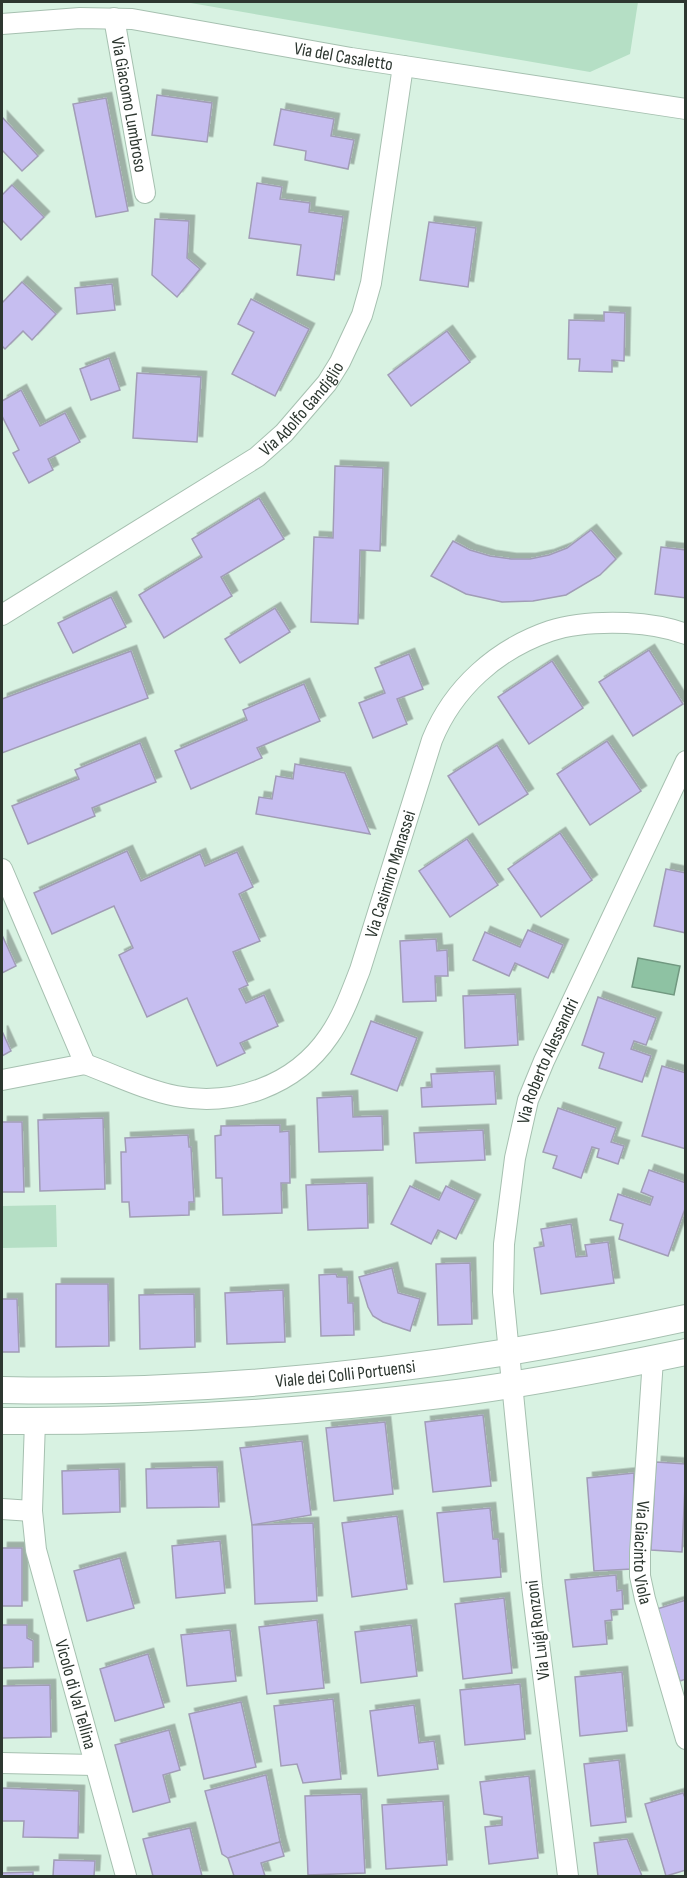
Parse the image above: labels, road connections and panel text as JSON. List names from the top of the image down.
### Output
{
  "streets": {
    "main road": ["Viale dei Colli Portuensi"],
    "street": [
      "Via del Casaletto",
      "Via Giacomo Lumbroso",
      "Via Adolfo Gandiglio",
      "Via Casimiro Manassei",
      "Via Roberto Alessandri",
      "Via Giacinto Viola",
      "Via Luigi Ronzoni",
      "Vicolo di Val Tellina"
    ]
  },
  "crossings": [
    ["Via del Casaletto", "Via Giacomo Lumbroso"],
    ["Via del Casaletto", "Via Adolfo Gandiglio"],
    ["Via Roberto Alessandri", "Viale dei Colli Portuensi"],
    ["Via Roberto Alessandri", "Via Luigi Ronzoni"],
    ["Viale dei Colli Portuensi", "Via Giacinto Viola"],
    ["Viale dei Colli Portuensi", "Via Luigi Ronzoni"],
    ["Viale dei Colli Portuensi", "Vicolo di Val Tellina"]
  ]
}
